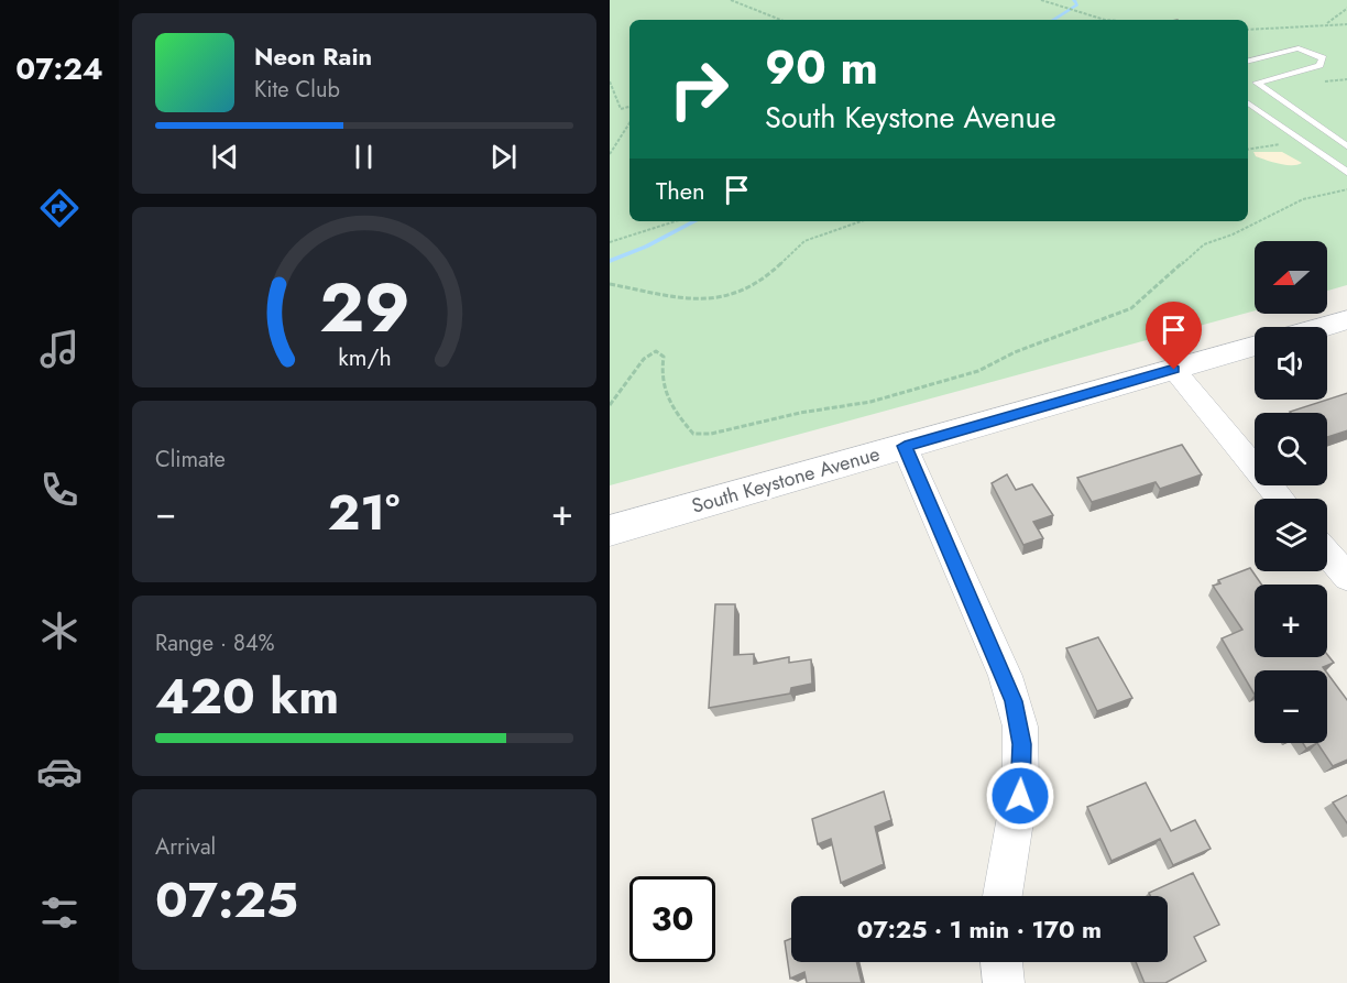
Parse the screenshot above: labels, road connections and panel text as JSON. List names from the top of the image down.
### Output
{
  "streets": {
    "main road": ["South Keystone Avenue"]
  },
  "north": "left",
  "page": {
    "tabs": "07:24",
    "turn": ["90 m", "South Keystone Avenue"],
    "song": ["Neon Rain", "Kite Club"],
    "then": "Then",
    "map_buttons": ["+", "−"],
    "tile": [
      "Climate",
      ["Range · 84%", "420 km"],
      ["Arrival", "07:25"]
    ],
    "heat": ["−", "21°", "+"],
    "limit": "30",
    "trip": "07:25 · 1 min · 170 m",
    "gauge": ["29", "km/h"]
  }
}
